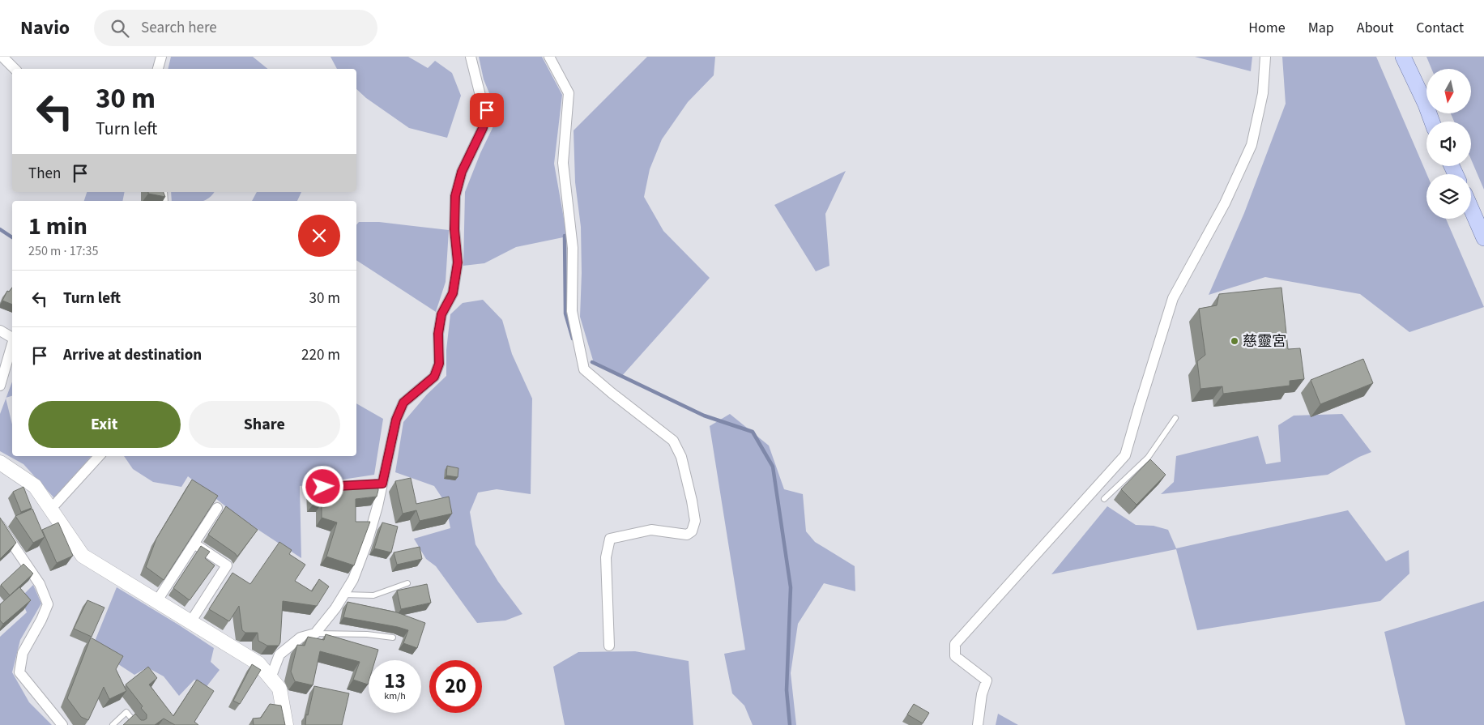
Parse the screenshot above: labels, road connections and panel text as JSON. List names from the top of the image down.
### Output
{
  "places": ["慈靈宮"],
  "north": "bottom",
  "page": {
    "header": "Navio",
    "search": "Search here",
    "nav": [
      "Home",
      "Map",
      "About",
      "Contact"
    ],
    "turn": ["30 m", "Turn left"],
    "then": "Then",
    "heading": ["1 min", "250 m · 17:35"],
    "list": [
      {
        "name": "Turn left",
        "value": "30 m"
      },
      {
        "name": "Arrive at destination",
        "value": "220 m"
      }
    ],
    "buttons": ["Exit", "Share"],
    "speed": "13 km/h",
    "limit": "20"
  }
}
